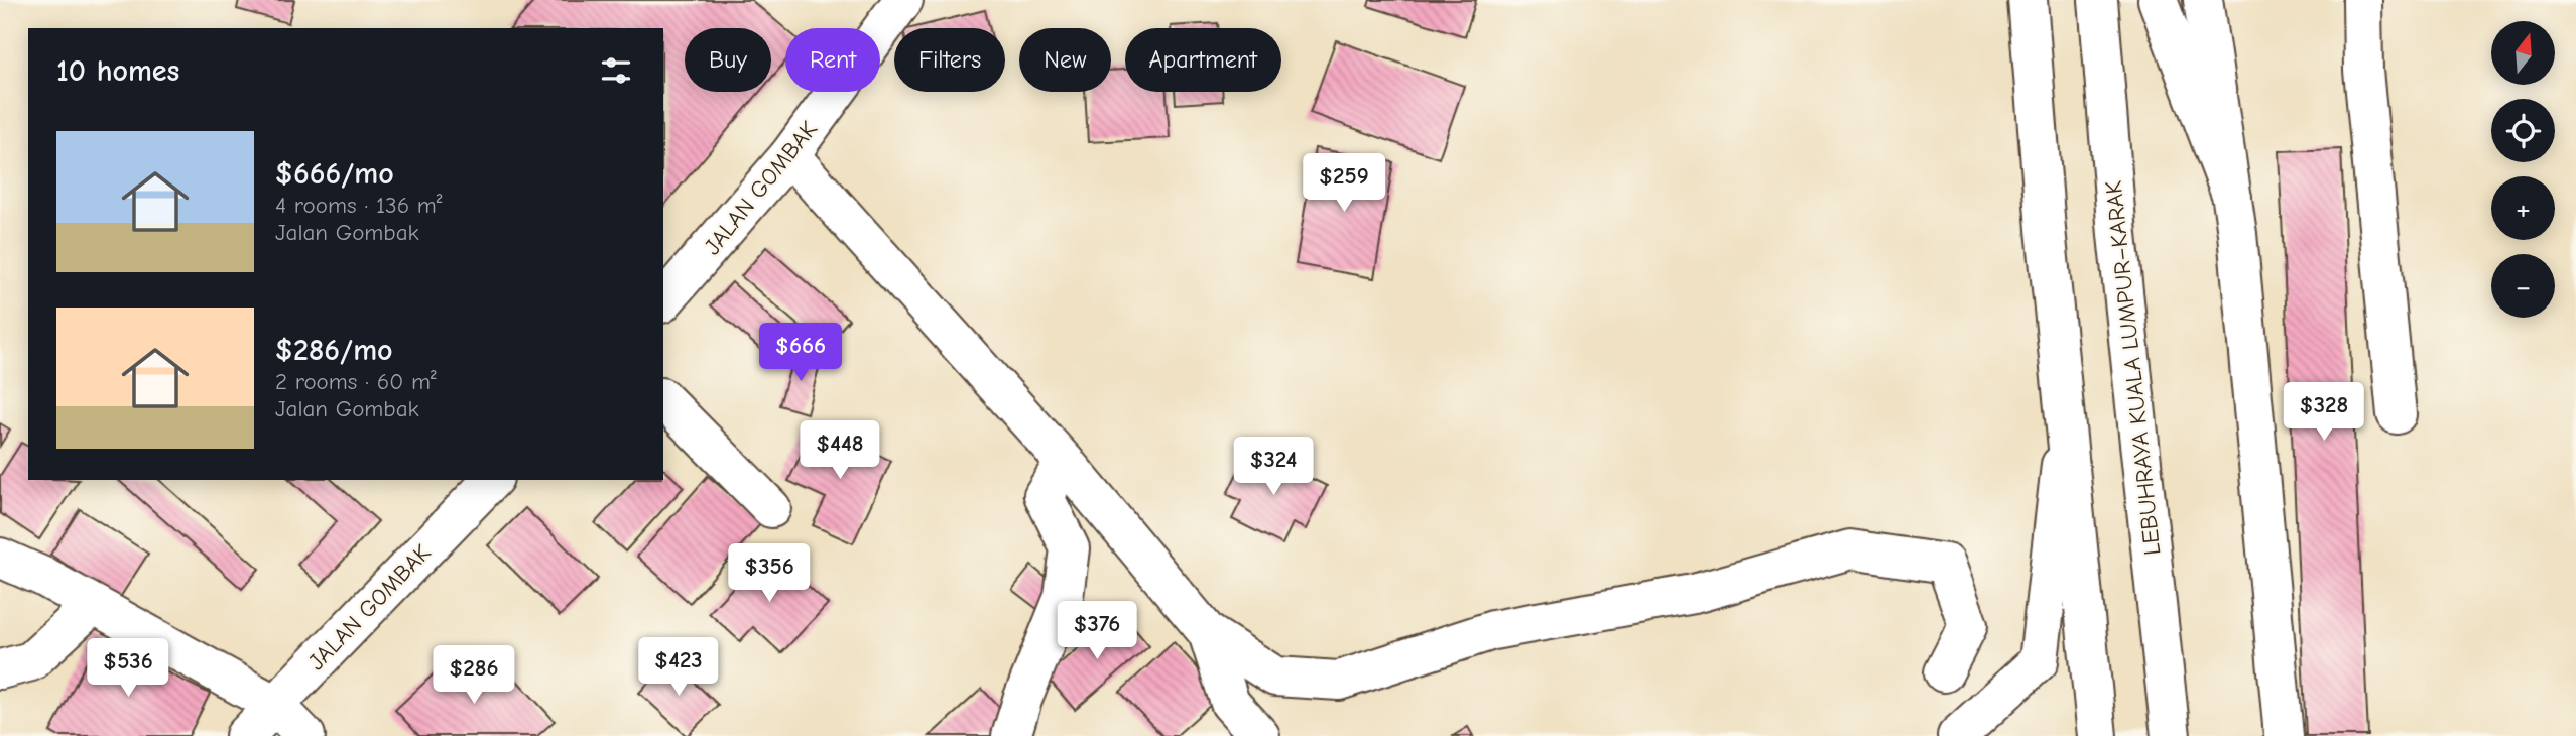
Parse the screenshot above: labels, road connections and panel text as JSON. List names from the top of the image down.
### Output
{
  "streets": {
    "main road": ["JALAN GOMBAK", "LEBUHRAYA KUALA LUMPUR–KARAK"]
  },
  "north": "top",
  "page": {
    "map_buttons": ["+", "−"],
    "chip": [
      "Buy",
      "Rent",
      "Filters",
      "New",
      "Apartment"
    ],
    "heading": "10 homes",
    "list": [
      {
        "name": "$666/mo",
        "note": "4 rooms · 136 m² · Jalan Gombak"
      },
      {
        "name": "$286/mo",
        "note": "2 rooms · 60 m² · Jalan Gombak"
      }
    ],
    "price": [
      "$259",
      "$666",
      "$328",
      "$448",
      "$324",
      "$356",
      "$376",
      "$423",
      "$536",
      "$286"
    ]
  }
}
